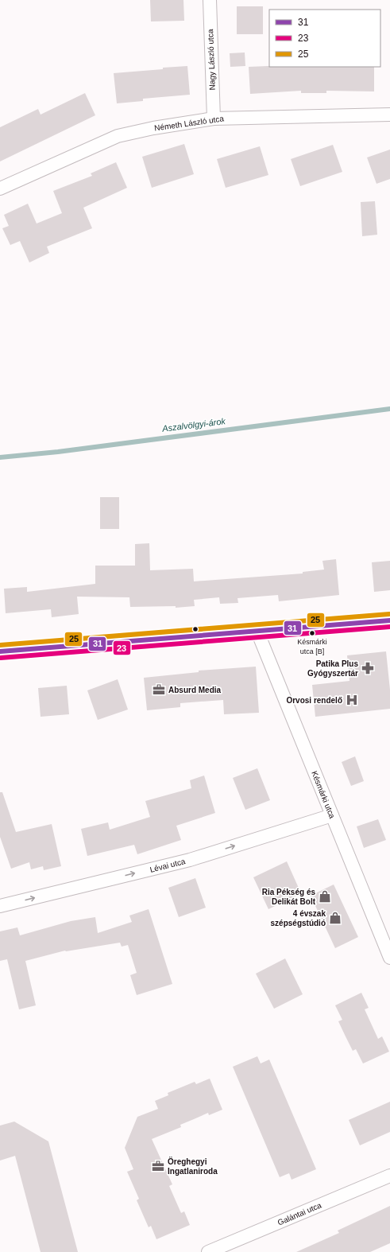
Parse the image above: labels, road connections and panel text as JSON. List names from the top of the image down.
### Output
{
  "streets": {
    "street": [
      "Nagy László utca",
      "Németh László utca",
      "Késmárki utca",
      "Lévai utca",
      "Galántai utca"
    ]
  },
  "crossings": [
    ["Nagy László utca", "Németh László utca"],
    ["Késmárki utca", "Lévai utca"]
  ],
  "one_way": ["Lévai utca"],
  "water": ["Aszalvölgyi-árok"],
  "places": {
    "other": ["Késmárki utca [B]"],
    "pharmacy": ["Patika Plus Gyógyszertár"],
    "office": ["Absurd Media", "Öreghegyi Ingatlaniroda"],
    "hospital": ["Orvosi rendelő"],
    "shop": ["Ria Pékség és Delikát Bolt", "4 évszak szépségstúdió"]
  },
  "lines": ["transit line 25", "transit line 31", "transit line 23"],
  "legend": ["31", "23", "25"]
}
